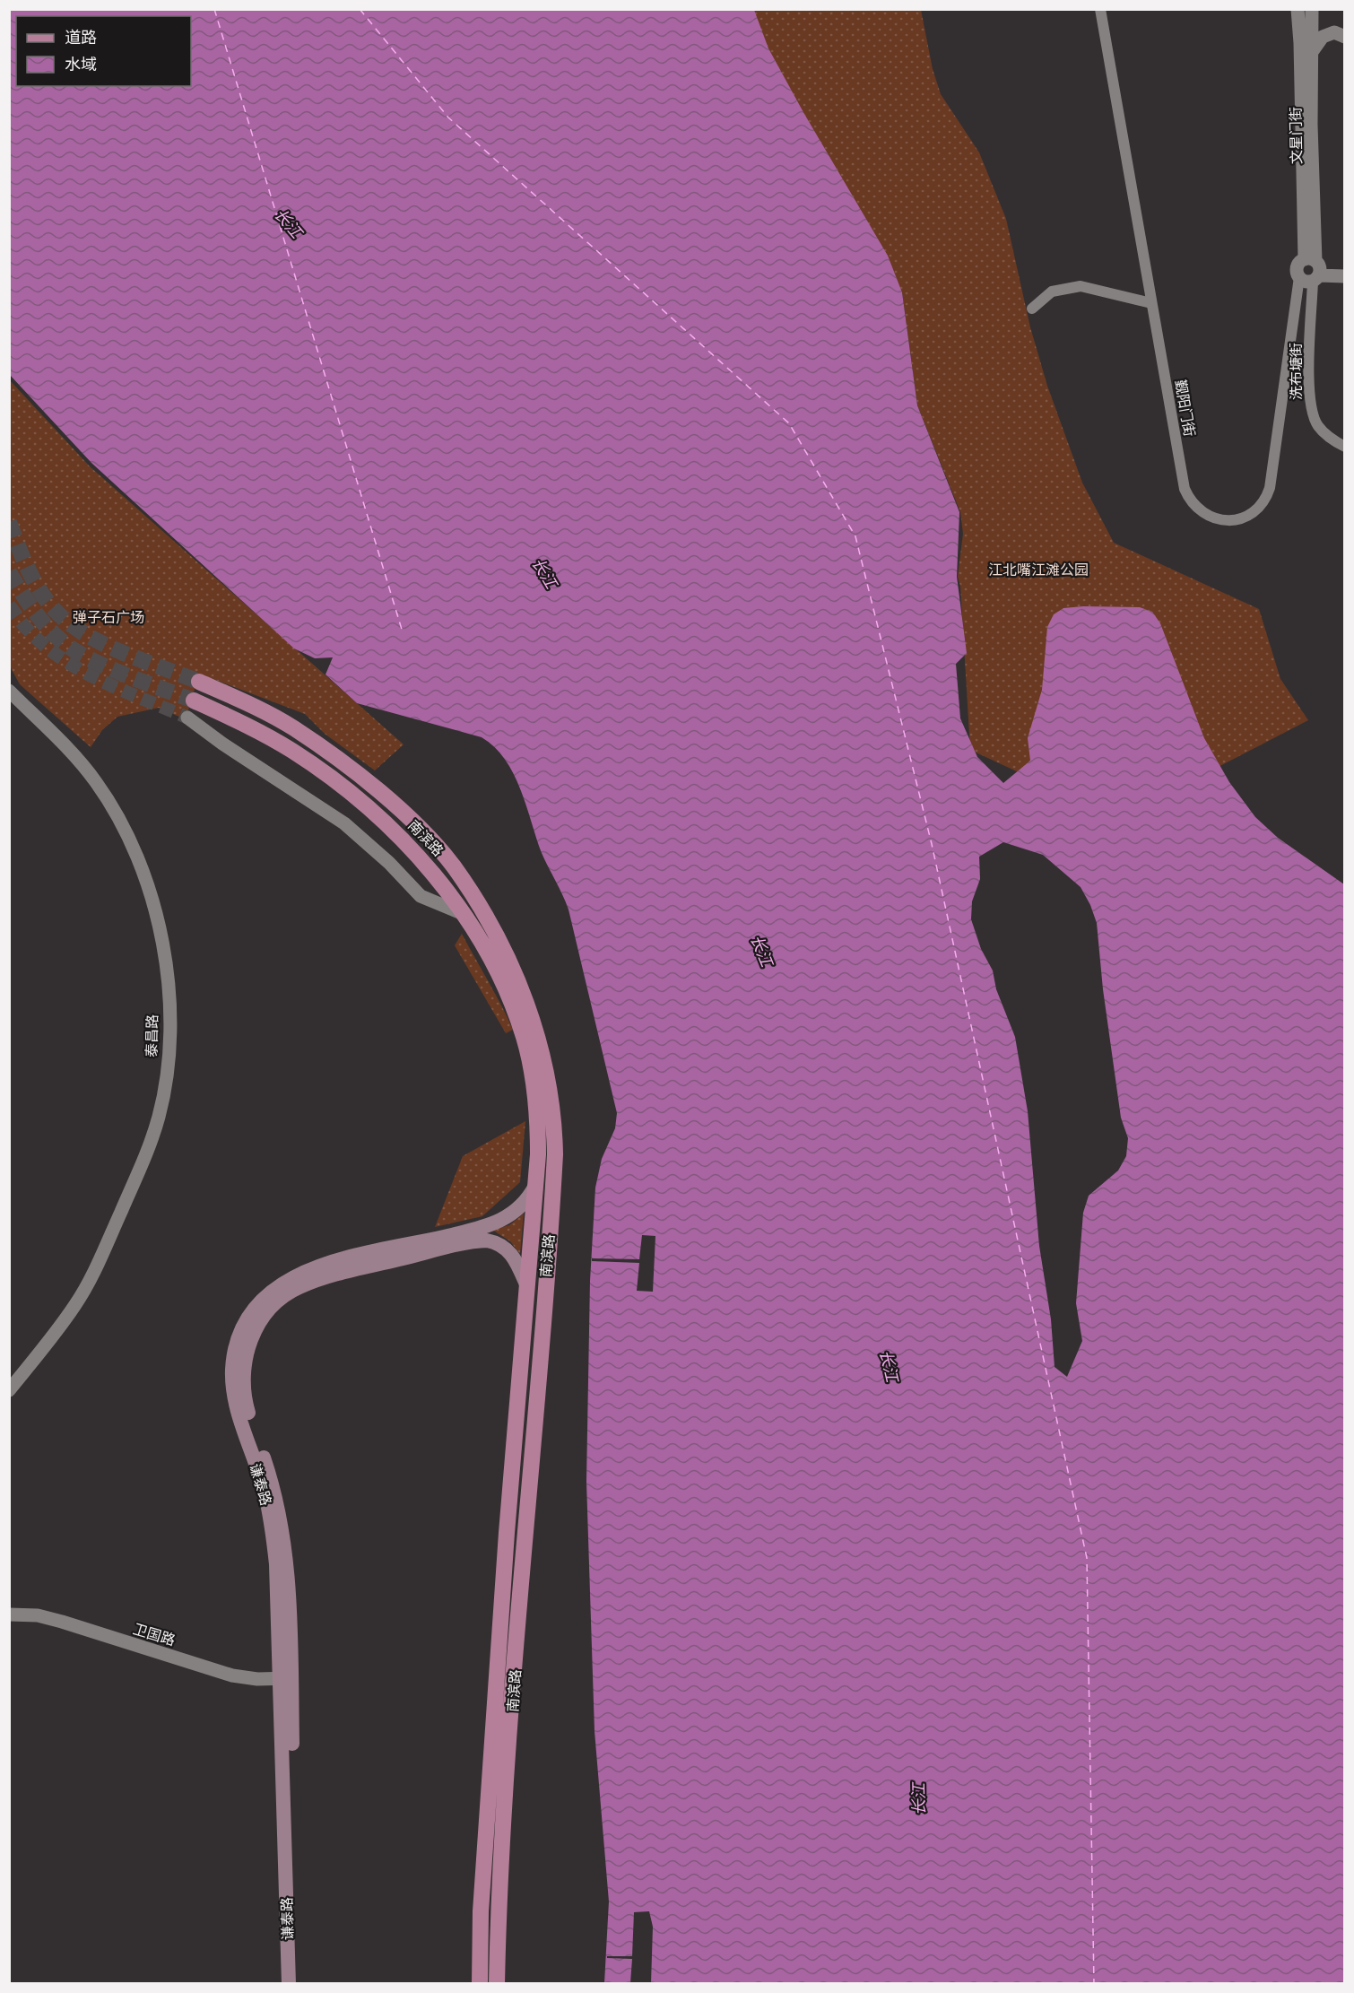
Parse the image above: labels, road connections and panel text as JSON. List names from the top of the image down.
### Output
{
  "streets": {
    "main road": ["南滨路", "谦泰路"],
    "street": [
      "文星门街",
      "洗布塘街",
      "觐阳门街",
      "泰昌路",
      "卫国路"
    ]
  },
  "crossings": [
    ["文星门街", "洗布塘街"],
    ["文星门街", "觐阳门街"],
    ["洗布塘街", "觐阳门街"],
    ["南滨路", "谦泰路"],
    ["谦泰路", "卫国路"]
  ],
  "water": ["长江"],
  "parks": ["江北嘴江滩公园", "弹子石广场"],
  "legend": ["道路", "水域"]
}
